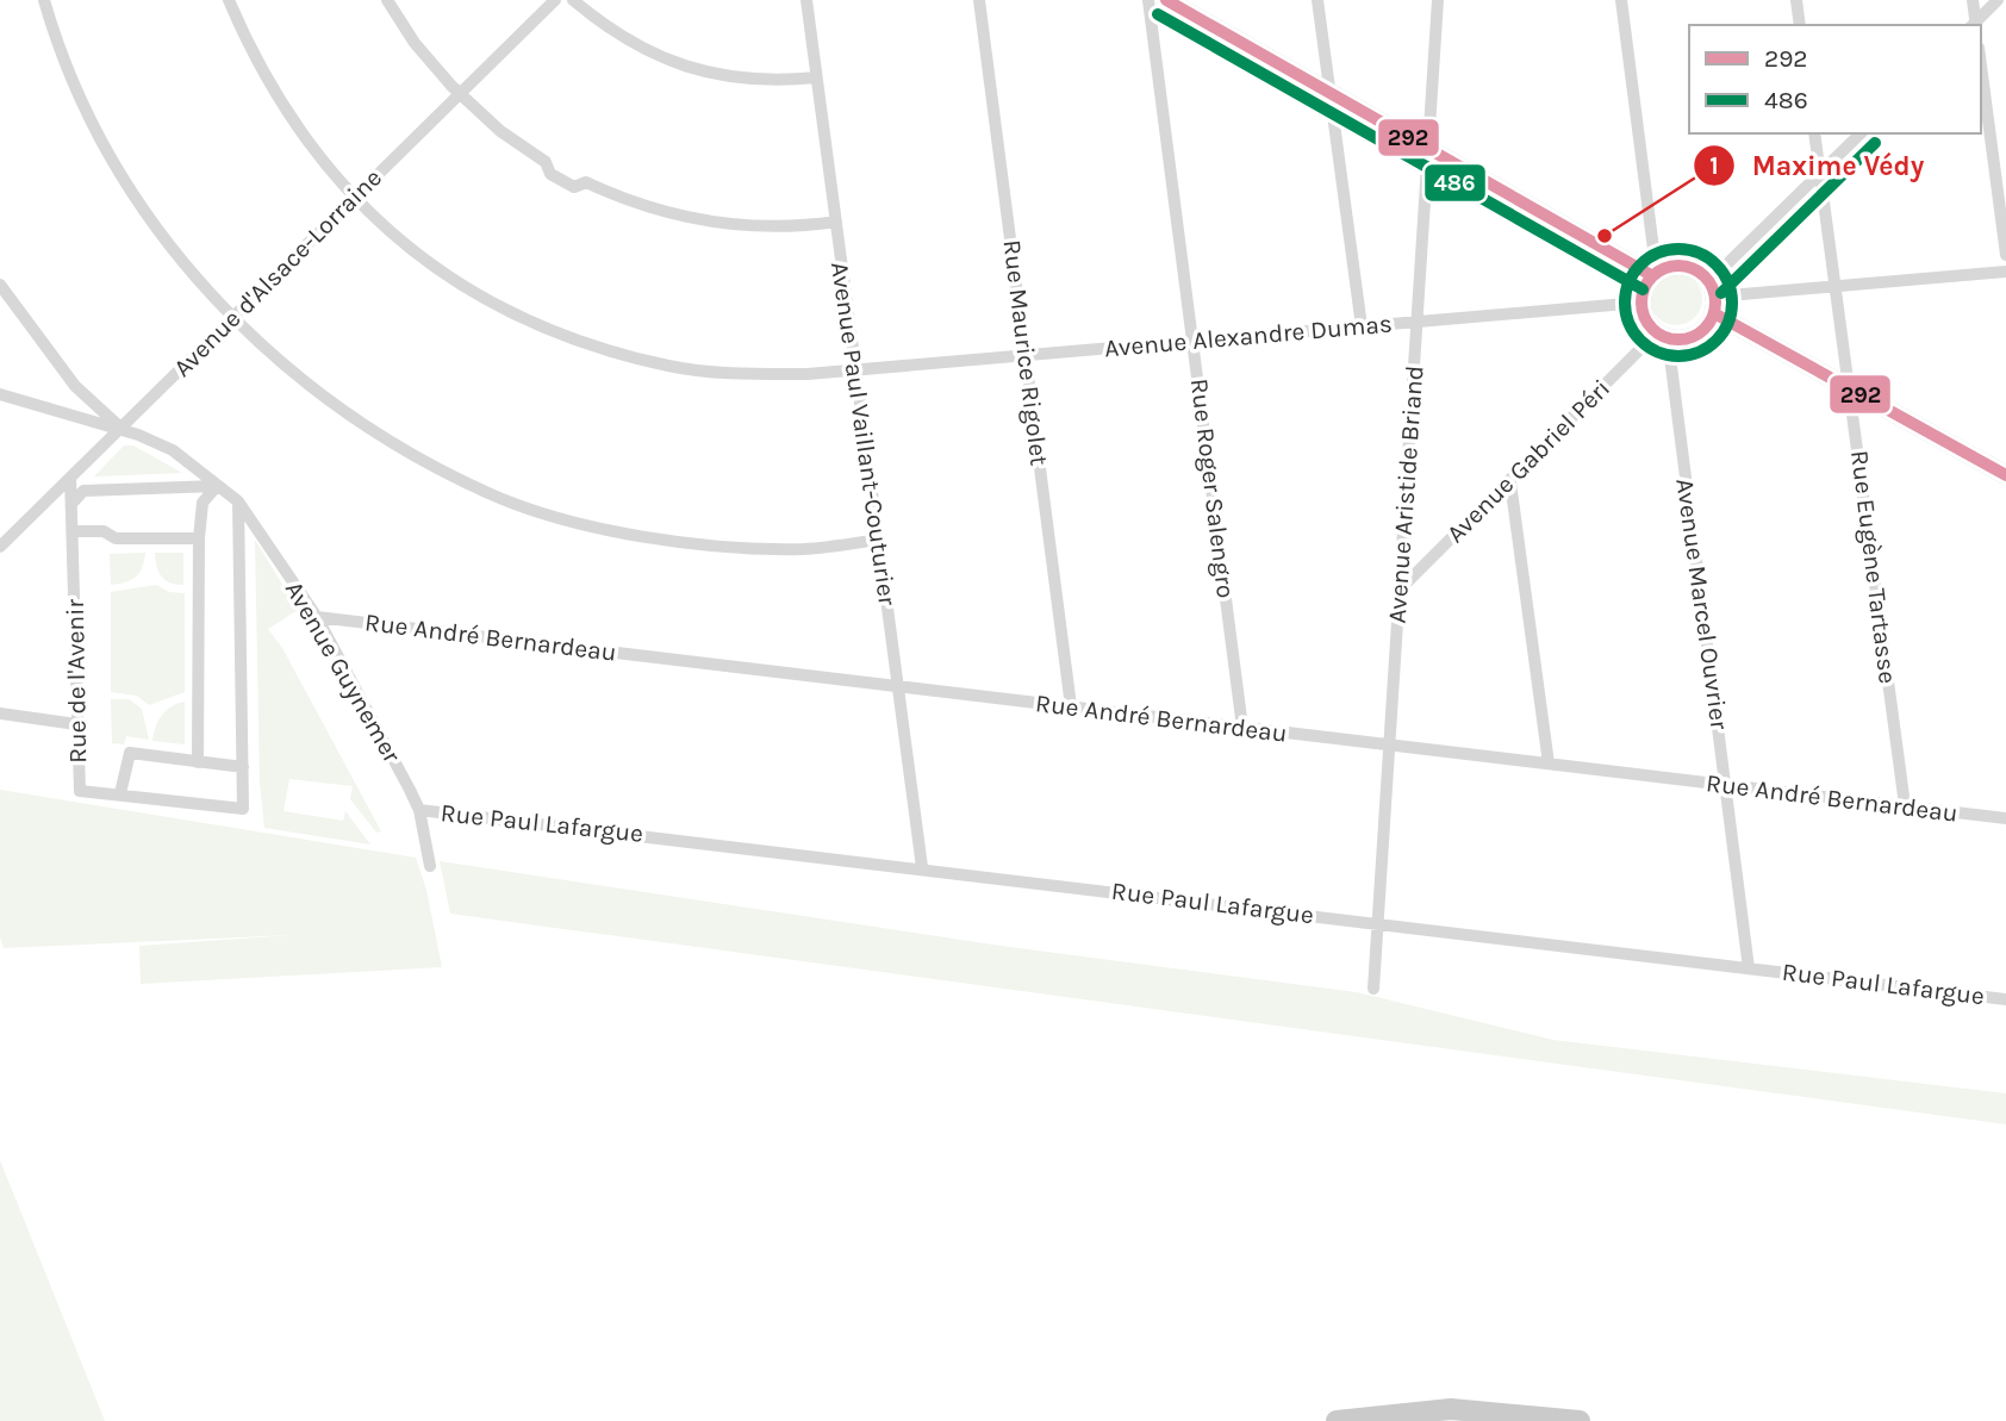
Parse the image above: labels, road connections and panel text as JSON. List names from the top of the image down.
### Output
{
  "streets": {
    "street": [
      "Avenue d'Alsace-Lorraine",
      "Avenue Alexandre Dumas",
      "Rue Maurice Rigolet",
      "Avenue Paul Vaillant-Couturier",
      "Avenue Gabriel Péri",
      "Rue Roger Salengro",
      "Avenue Aristide Briand",
      "Rue Eugène Tartasse",
      "Avenue Marcel Ouvrier",
      "Rue André Bernardeau",
      "Avenue Guynemer",
      "Rue de l'Avenir",
      "Rue Paul Lafargue"
    ]
  },
  "crossings": [
    ["Avenue d'Alsace-Lorraine", "Avenue Alexandre Dumas"],
    ["Avenue d'Alsace-Lorraine", "Avenue Guynemer"],
    ["Avenue d'Alsace-Lorraine", "Rue de l'Avenir"],
    ["Avenue Alexandre Dumas", "Rue Maurice Rigolet"],
    ["Avenue Alexandre Dumas", "Avenue Paul Vaillant-Couturier"],
    ["Avenue Alexandre Dumas", "Avenue Gabriel Péri"],
    ["Avenue Alexandre Dumas", "Rue Roger Salengro"],
    ["Avenue Alexandre Dumas", "Avenue Aristide Briand"],
    ["Avenue Alexandre Dumas", "Avenue Marcel Ouvrier"],
    ["Rue Maurice Rigolet", "Rue André Bernardeau"],
    ["Avenue Paul Vaillant-Couturier", "Rue André Bernardeau"],
    ["Avenue Paul Vaillant-Couturier", "Rue Paul Lafargue"],
    ["Avenue Gabriel Péri", "Avenue Aristide Briand"],
    ["Avenue Gabriel Péri", "Avenue Marcel Ouvrier"],
    ["Rue Roger Salengro", "Rue André Bernardeau"],
    ["Avenue Aristide Briand", "Rue André Bernardeau"],
    ["Avenue Aristide Briand", "Rue Paul Lafargue"],
    ["Rue Eugène Tartasse", "Rue André Bernardeau"],
    ["Avenue Marcel Ouvrier", "Rue André Bernardeau"],
    ["Avenue Marcel Ouvrier", "Rue Paul Lafargue"],
    ["Rue André Bernardeau", "Avenue Guynemer"],
    ["Avenue Guynemer", "Rue de l'Avenir"],
    ["Avenue Guynemer", "Rue Paul Lafargue"]
  ],
  "places": ["Maxime Védy"],
  "lines": ["transit line 292", "transit line 486"],
  "legend": ["292", "486"]
}
